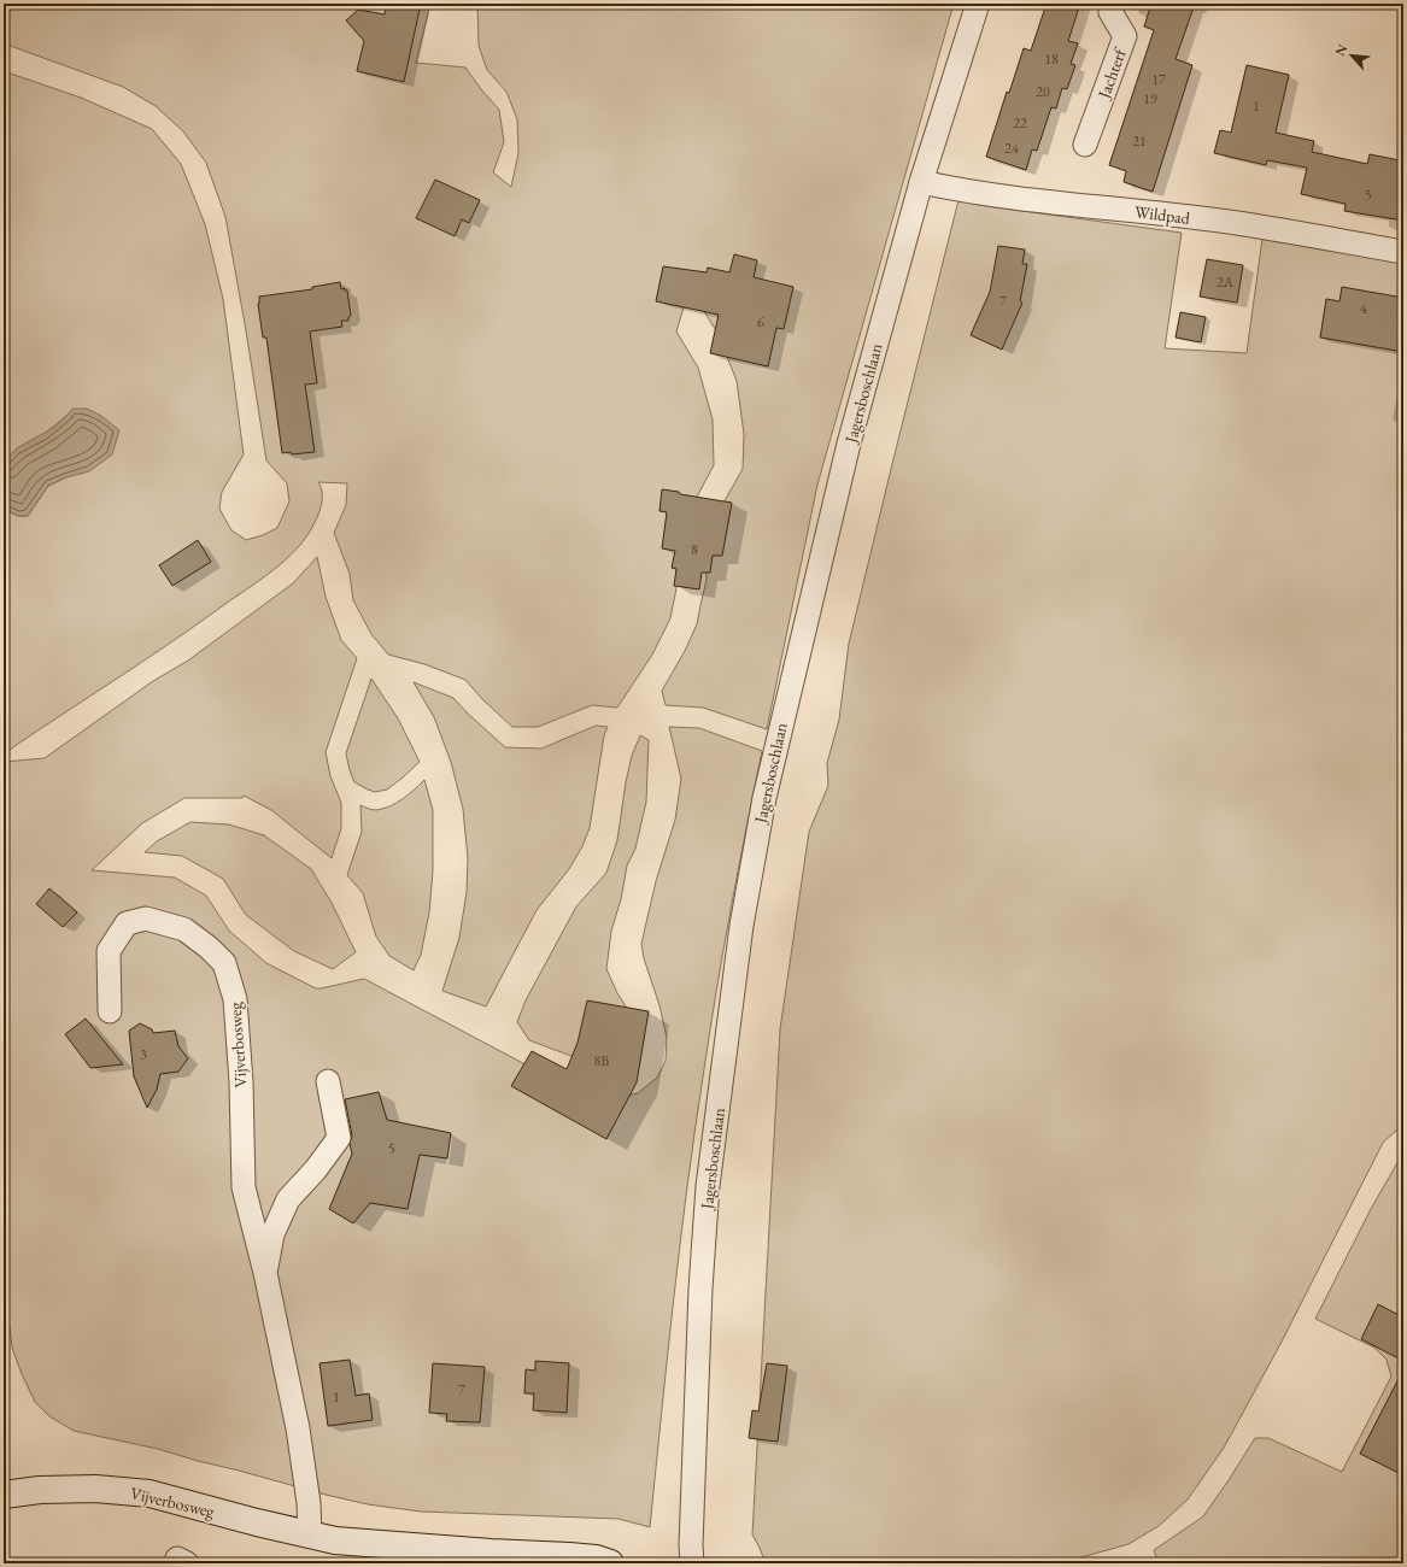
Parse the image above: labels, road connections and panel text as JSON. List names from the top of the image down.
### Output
{
  "streets": {
    "main road": ["Vijverbosweg"],
    "street": ["Jachterf", "Wildpad", "Jagersboschlaan"]
  },
  "crossings": [
    ["Wildpad", "Jagersboschlaan"]
  ],
  "house_numbers": [
    "18",
    "17",
    "20",
    "19",
    "1",
    "22",
    "21",
    "24",
    "5",
    "2A",
    "7",
    "4",
    "6",
    "8",
    "3",
    "8B",
    "5",
    "7",
    "1"
  ],
  "north": "top left"
}
